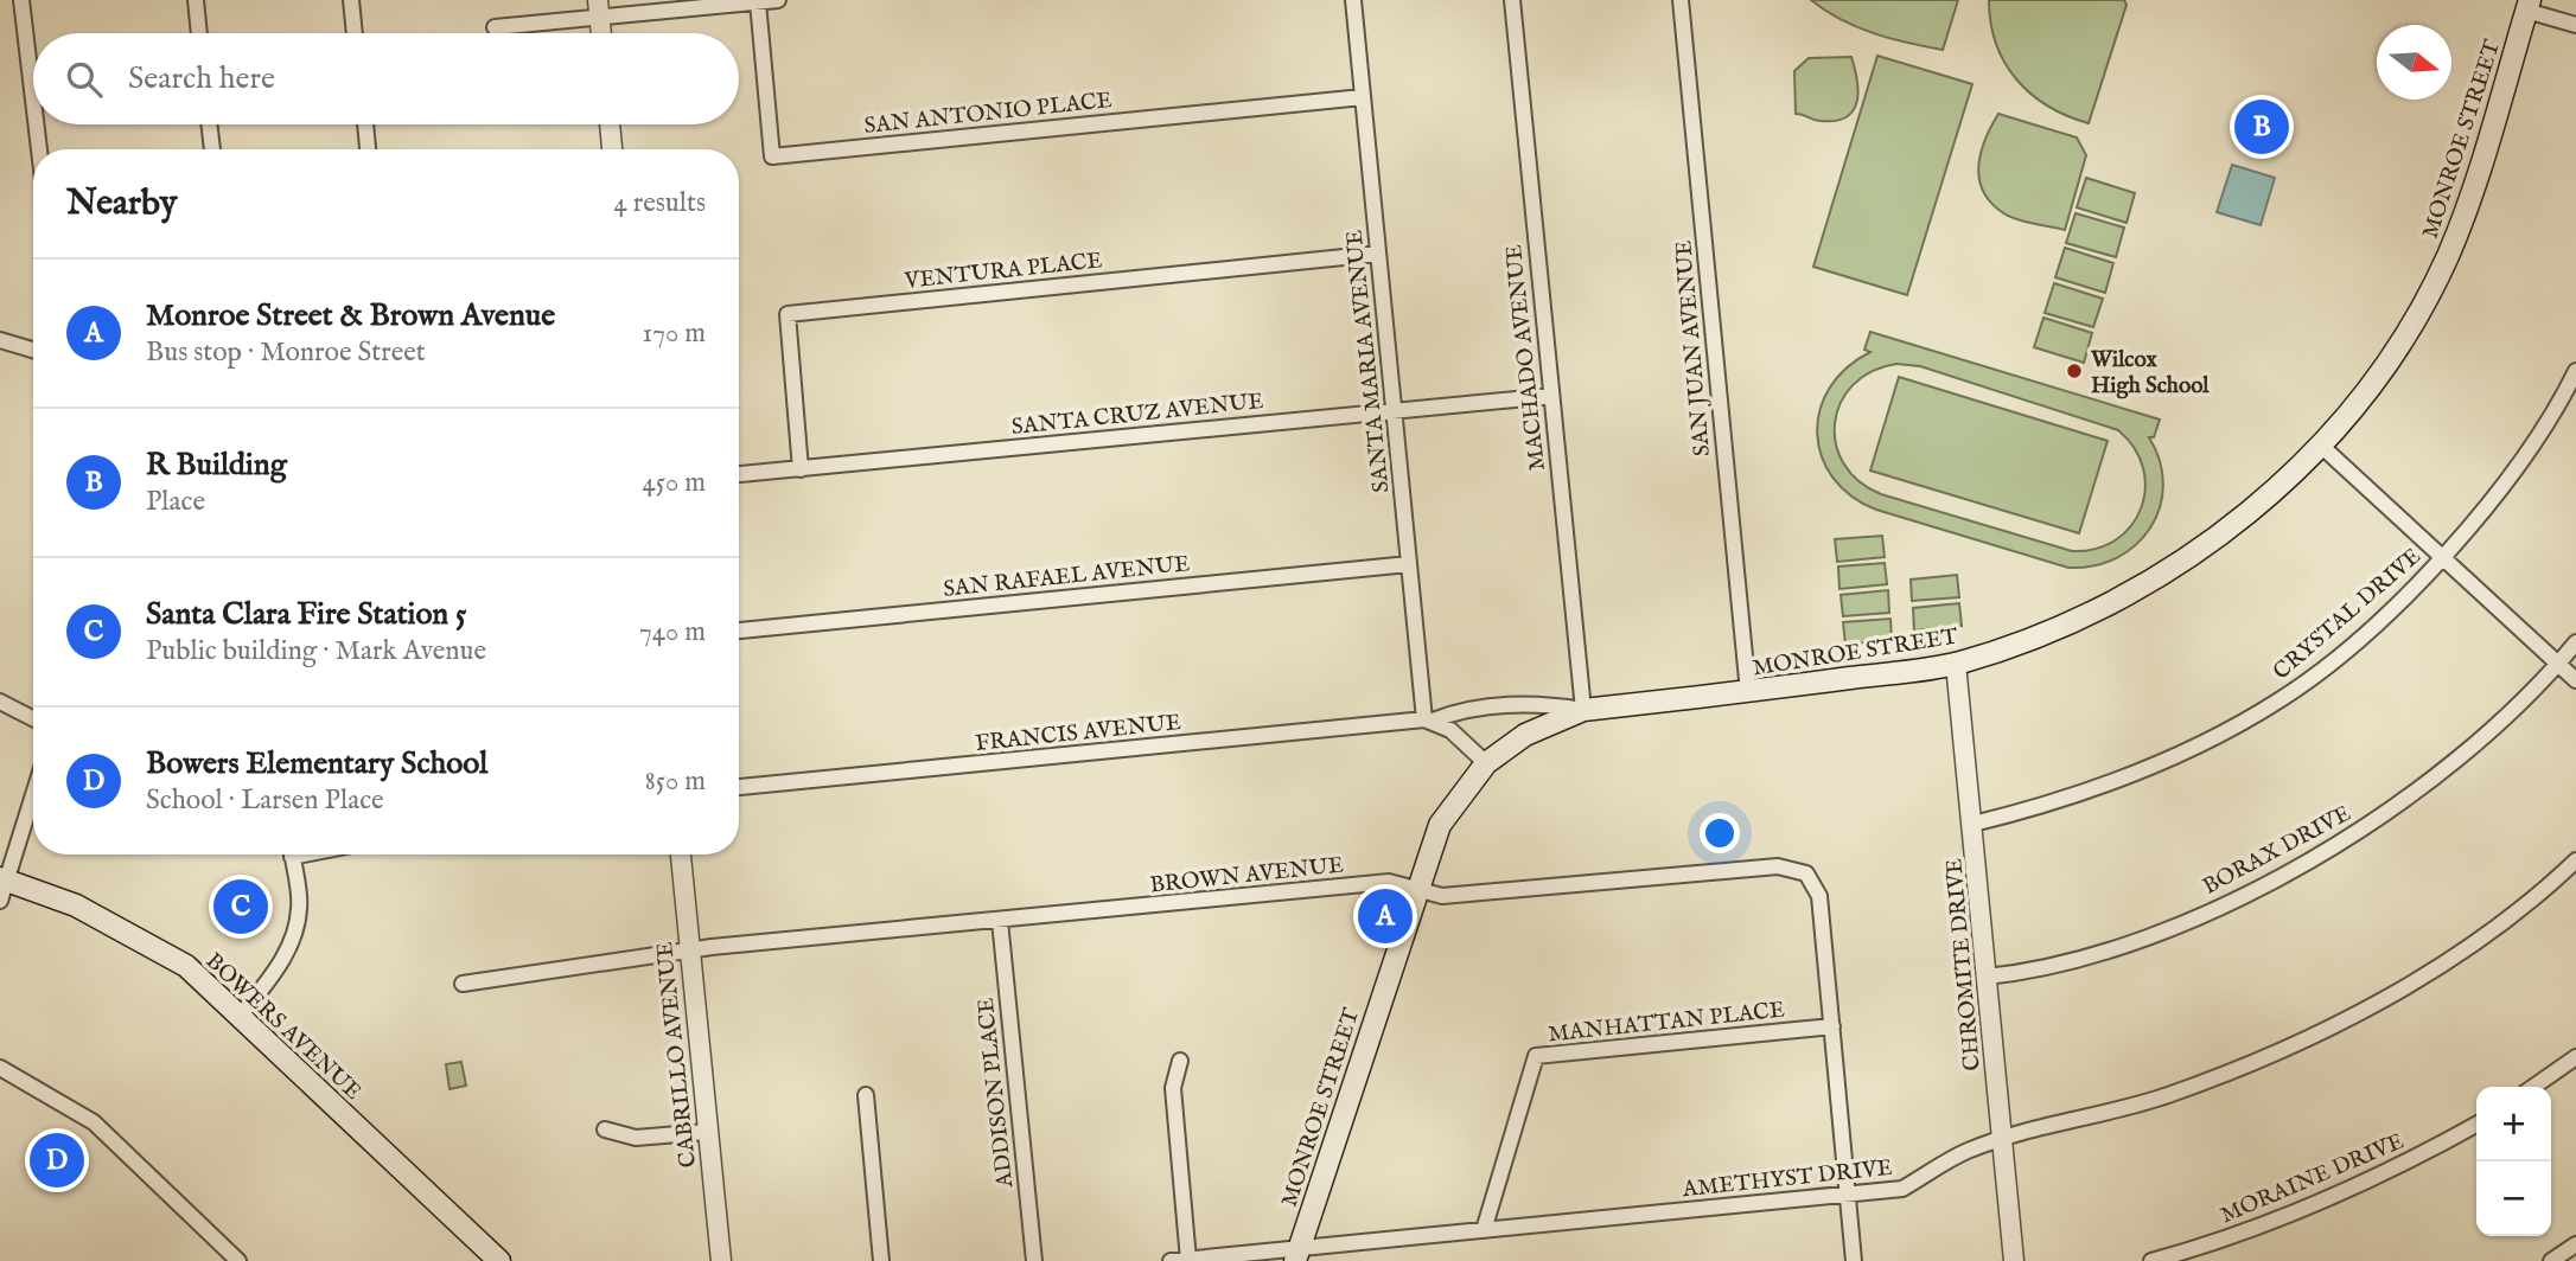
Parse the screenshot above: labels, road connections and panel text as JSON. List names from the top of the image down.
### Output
{
  "streets": {
    "main road": ["MONROE STREET", "BOWERS AVENUE"],
    "street": [
      "SAN ANTONIO PLACE",
      "VENTURA PLACE",
      "SAN JUAN AVENUE",
      "MACHADO AVENUE",
      "SANTA MARIA AVENUE",
      "SANTA CRUZ AVENUE",
      "SAN RAFAEL AVENUE",
      "CRYSTAL DRIVE",
      "FRANCIS AVENUE",
      "BORAX DRIVE",
      "BROWN AVENUE",
      "CHROMITE DRIVE",
      "MANHATTAN PLACE",
      "CABRILLO AVENUE",
      "ADDISON PLACE",
      "AMETHYST DRIVE",
      "MORAINE DRIVE"
    ]
  },
  "crossings": [
    ["SAN ANTONIO PLACE", "SANTA MARIA AVENUE"],
    ["MONROE STREET", "SAN JUAN AVENUE"],
    ["MONROE STREET", "MACHADO AVENUE"],
    ["MONROE STREET", "FRANCIS AVENUE"],
    ["MONROE STREET", "BROWN AVENUE"],
    ["MONROE STREET", "CHROMITE DRIVE"],
    ["MONROE STREET", "AMETHYST DRIVE"],
    ["VENTURA PLACE", "SANTA MARIA AVENUE"],
    ["VENTURA PLACE", "SANTA CRUZ AVENUE"],
    ["MACHADO AVENUE", "SANTA CRUZ AVENUE"],
    ["MACHADO AVENUE", "FRANCIS AVENUE"],
    ["SANTA MARIA AVENUE", "SANTA CRUZ AVENUE"],
    ["SANTA MARIA AVENUE", "SAN RAFAEL AVENUE"],
    ["SANTA MARIA AVENUE", "FRANCIS AVENUE"],
    ["CRYSTAL DRIVE", "CHROMITE DRIVE"],
    ["BORAX DRIVE", "CHROMITE DRIVE"],
    ["BROWN AVENUE", "MANHATTAN PLACE"],
    ["BROWN AVENUE", "CABRILLO AVENUE"],
    ["BROWN AVENUE", "ADDISON PLACE"],
    ["CHROMITE DRIVE", "AMETHYST DRIVE"],
    ["MANHATTAN PLACE", "AMETHYST DRIVE"]
  ],
  "places": ["Wilcox High School"],
  "north": "right",
  "page": {
    "search": "Search here",
    "pins": [
      "B",
      "C",
      "A",
      "D"
    ],
    "heading": ["Nearby", "4 results"],
    "list": [
      {
        "mark": "A",
        "name": "Monroe Street & Brown Avenue",
        "note": "Bus stop · Monroe Street",
        "value": "170 m"
      },
      {
        "mark": "B",
        "name": "R Building",
        "note": "Place",
        "value": "450 m"
      },
      {
        "mark": "C",
        "name": "Santa Clara Fire Station 5",
        "note": "Public building · Mark Avenue",
        "value": "740 m"
      },
      {
        "mark": "D",
        "name": "Bowers Elementary School",
        "note": "School · Larsen Place",
        "value": "850 m"
      }
    ],
    "map_buttons": ["+", "−"]
  }
}
